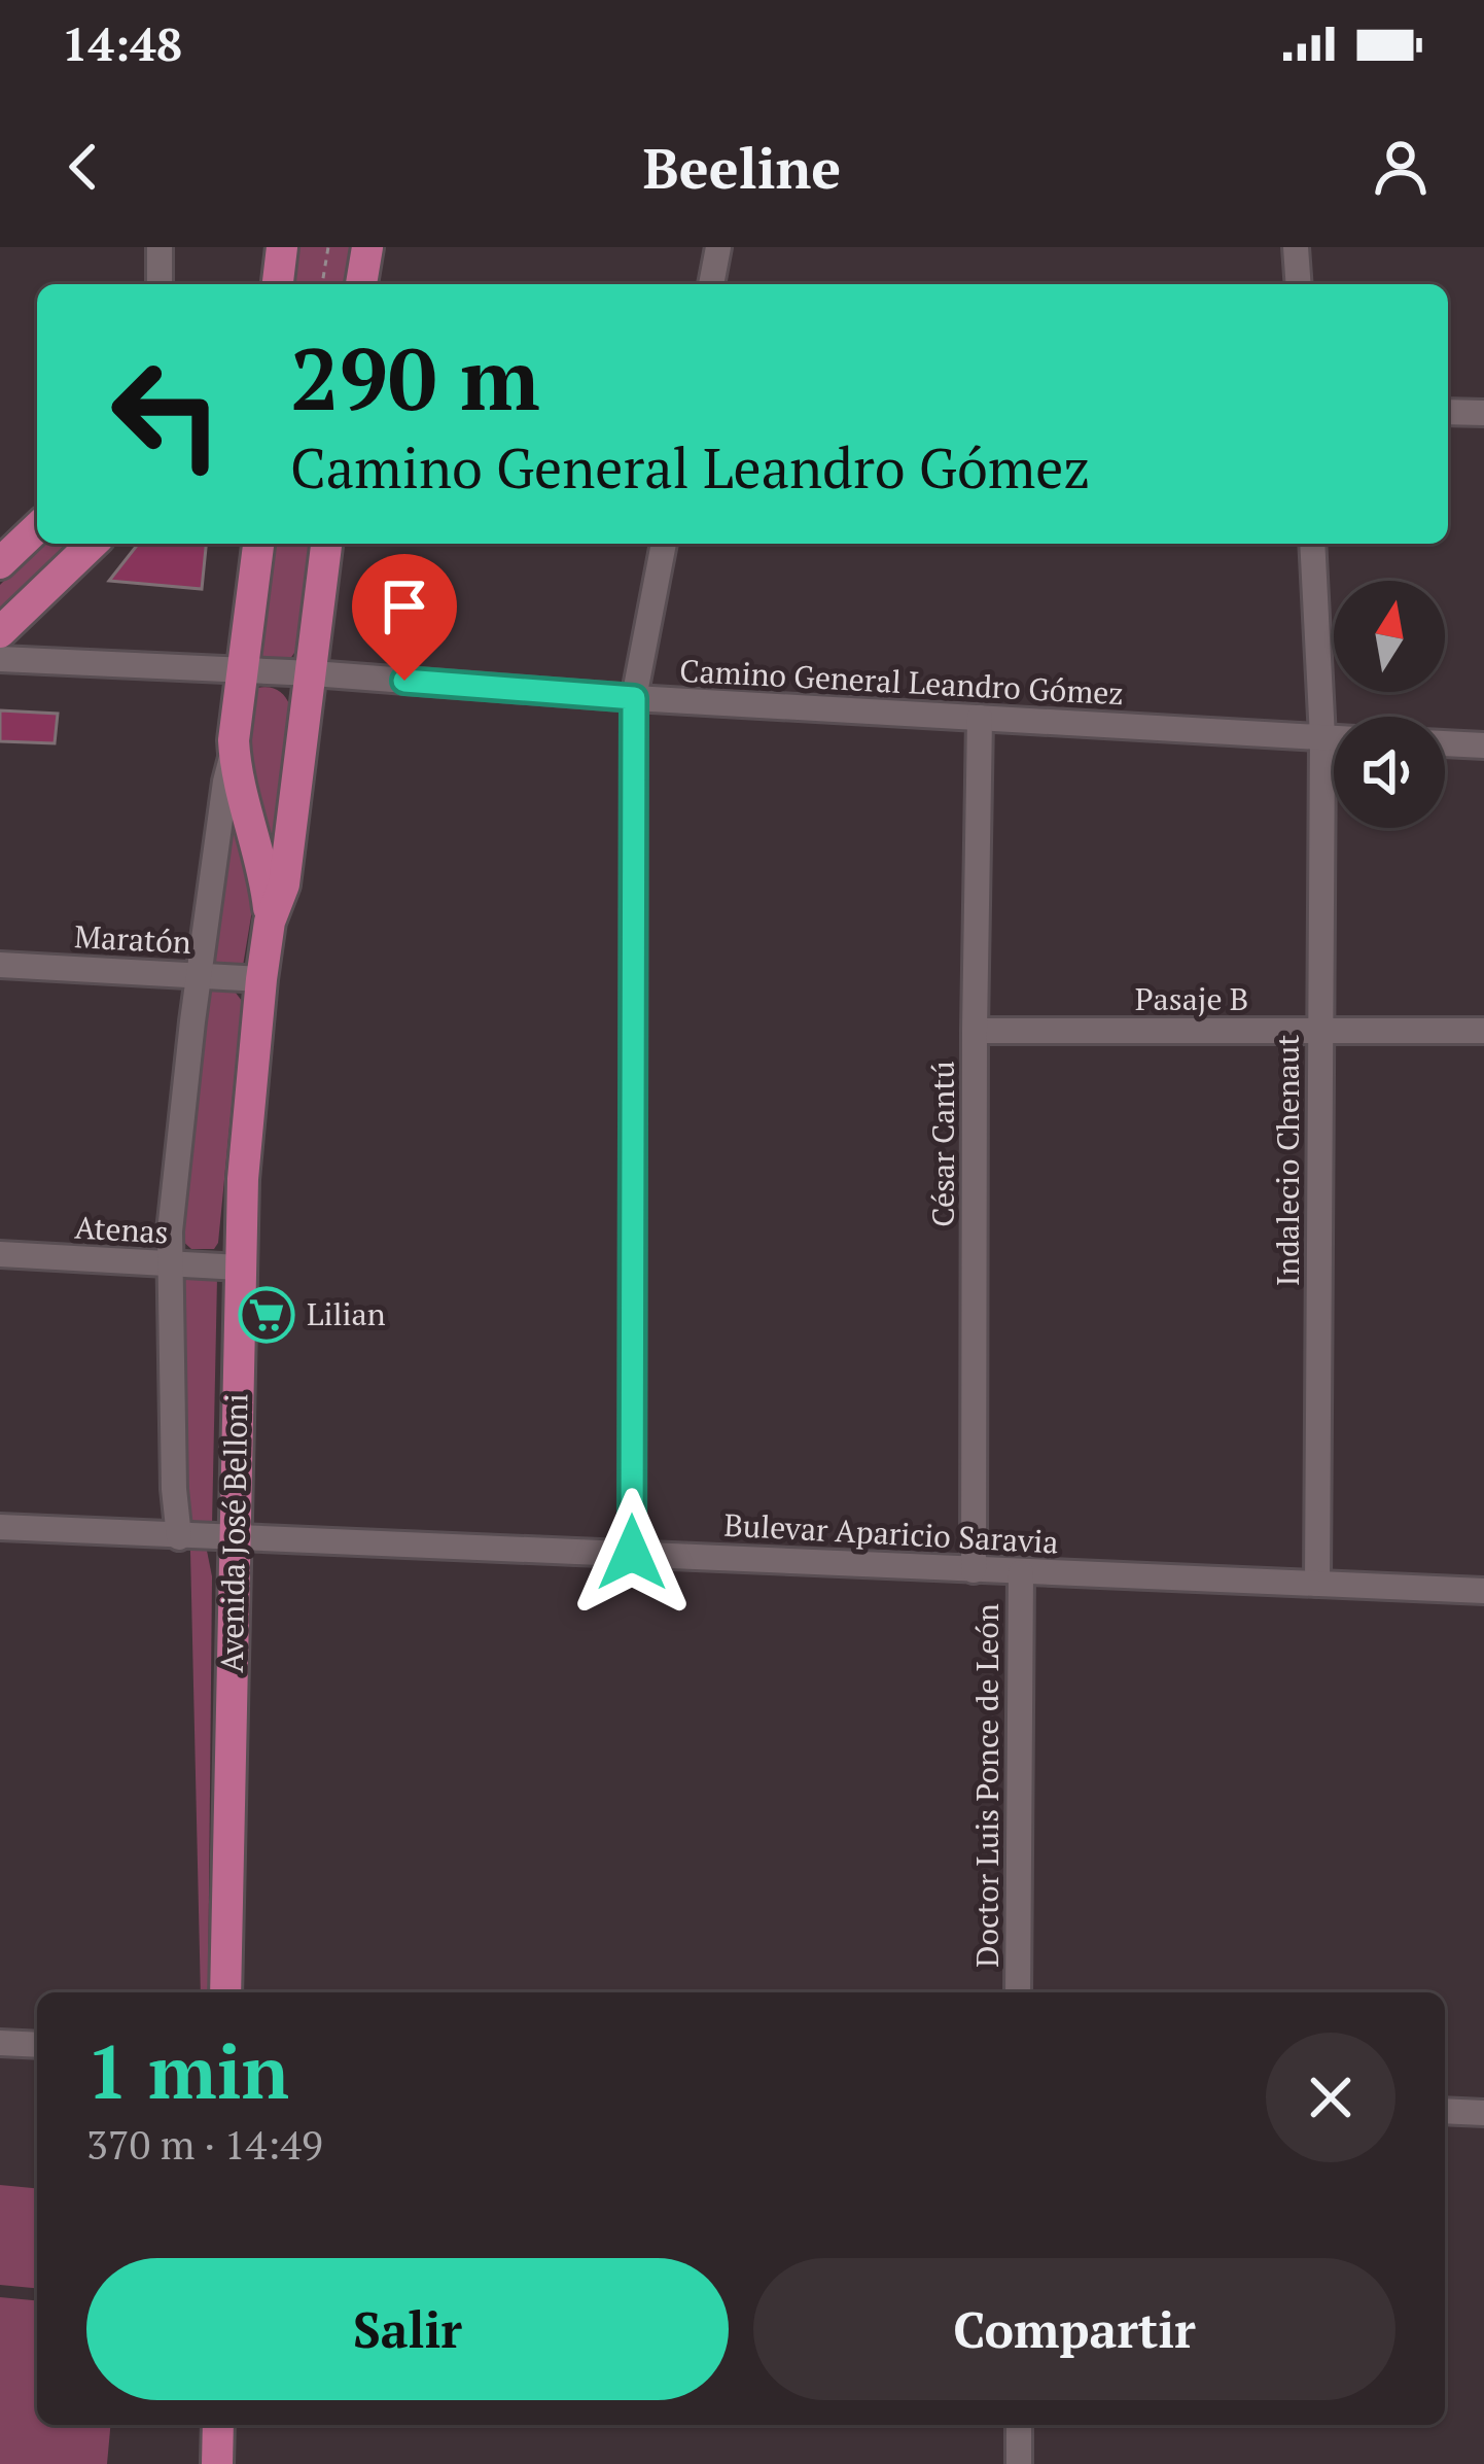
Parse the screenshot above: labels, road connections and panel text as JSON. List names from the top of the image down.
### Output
{
  "streets": {
    "main road": ["Avenida José Belloni"],
    "street": [
      "Camino General Leandro Gómez",
      "Maratón",
      "Pasaje B",
      "César Cantú",
      "Indalecio Chenaut",
      "Atenas",
      "Bulevar Aparicio Saravia",
      "Doctor Luis Ponce de León"
    ]
  },
  "crossings": [
    ["Camino General Leandro Gómez", "César Cantú"],
    ["Camino General Leandro Gómez", "Indalecio Chenaut"],
    ["Camino General Leandro Gómez", "Avenida José Belloni"],
    ["Maratón", "Avenida José Belloni"],
    ["Pasaje B", "César Cantú"],
    ["Pasaje B", "Indalecio Chenaut"],
    ["César Cantú", "Bulevar Aparicio Saravia"],
    ["Indalecio Chenaut", "Bulevar Aparicio Saravia"],
    ["Atenas", "Avenida José Belloni"],
    ["Avenida José Belloni", "Bulevar Aparicio Saravia"],
    ["Bulevar Aparicio Saravia", "Doctor Luis Ponce de León"]
  ],
  "places": {
    "supermarket": ["Lilian"]
  },
  "north": "top",
  "page": {
    "status": "14:48",
    "header": "Beeline",
    "turn": ["290 m", "Camino General Leandro Gómez"],
    "heading": ["1 min", "370 m · 14:49"],
    "buttons": ["Salir", "Compartir"]
  }
}
